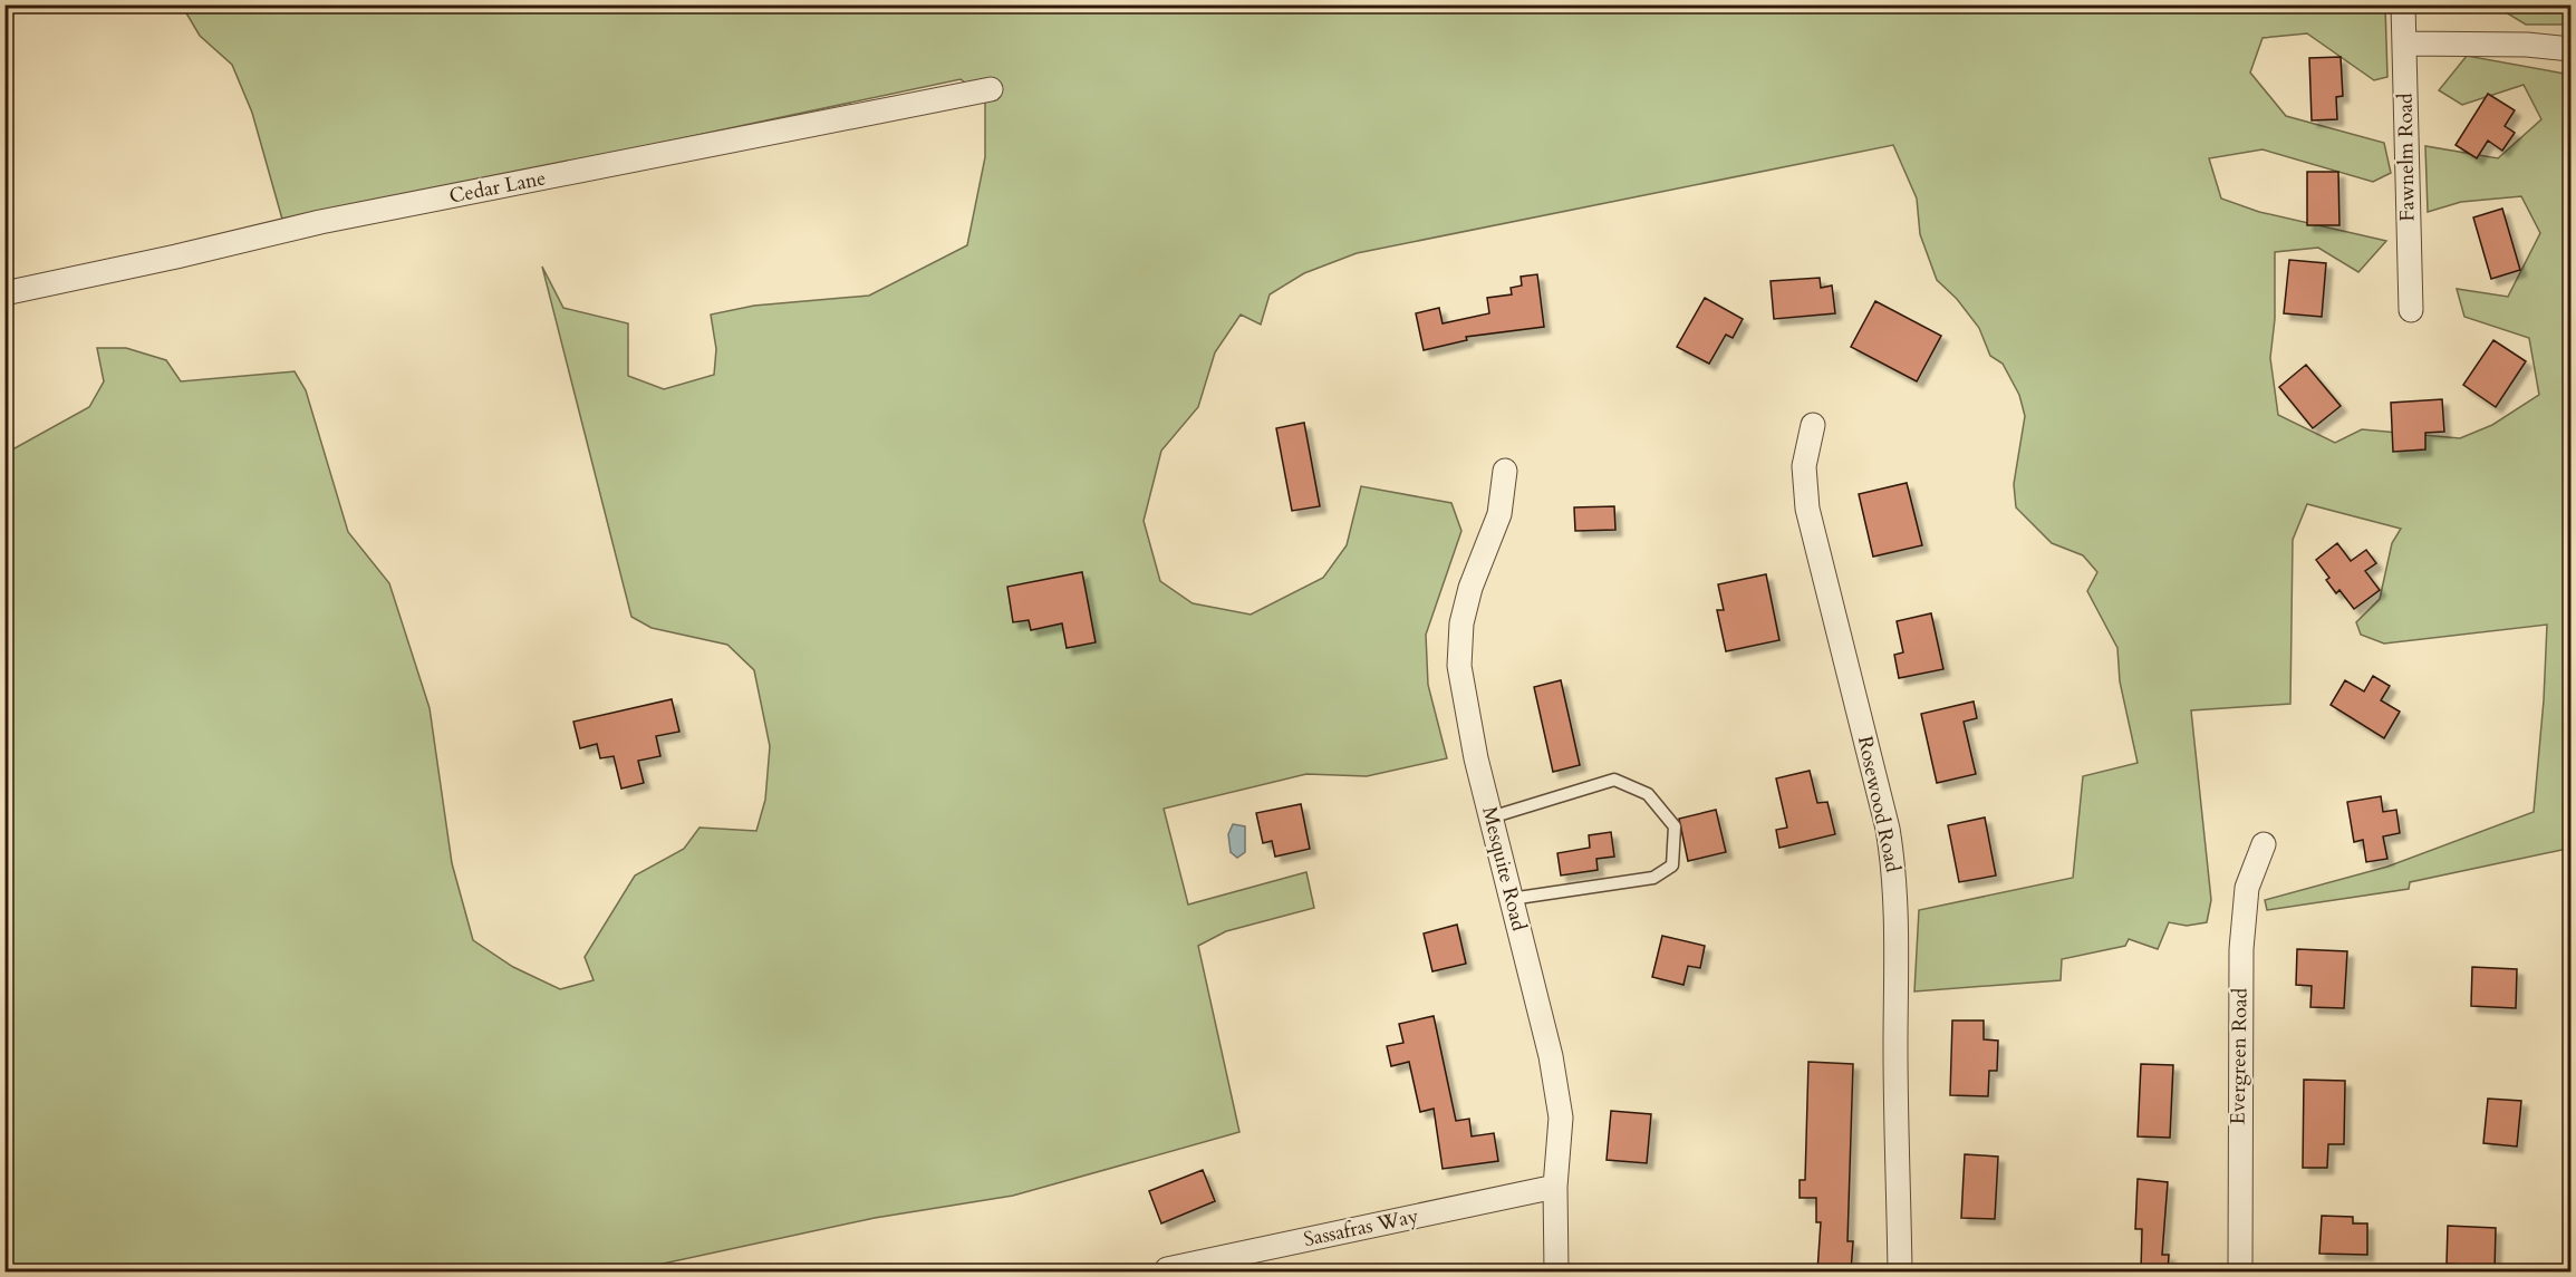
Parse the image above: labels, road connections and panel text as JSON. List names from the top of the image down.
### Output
{
  "streets": {
    "street": [
      "Fawnelm Road",
      "Cedar Lane",
      "Rosewood Road",
      "Mesquite Road",
      "Evergreen Road",
      "Sassafras Way"
    ]
  },
  "crossings": [
    ["Mesquite Road", "Sassafras Way"]
  ]
}
